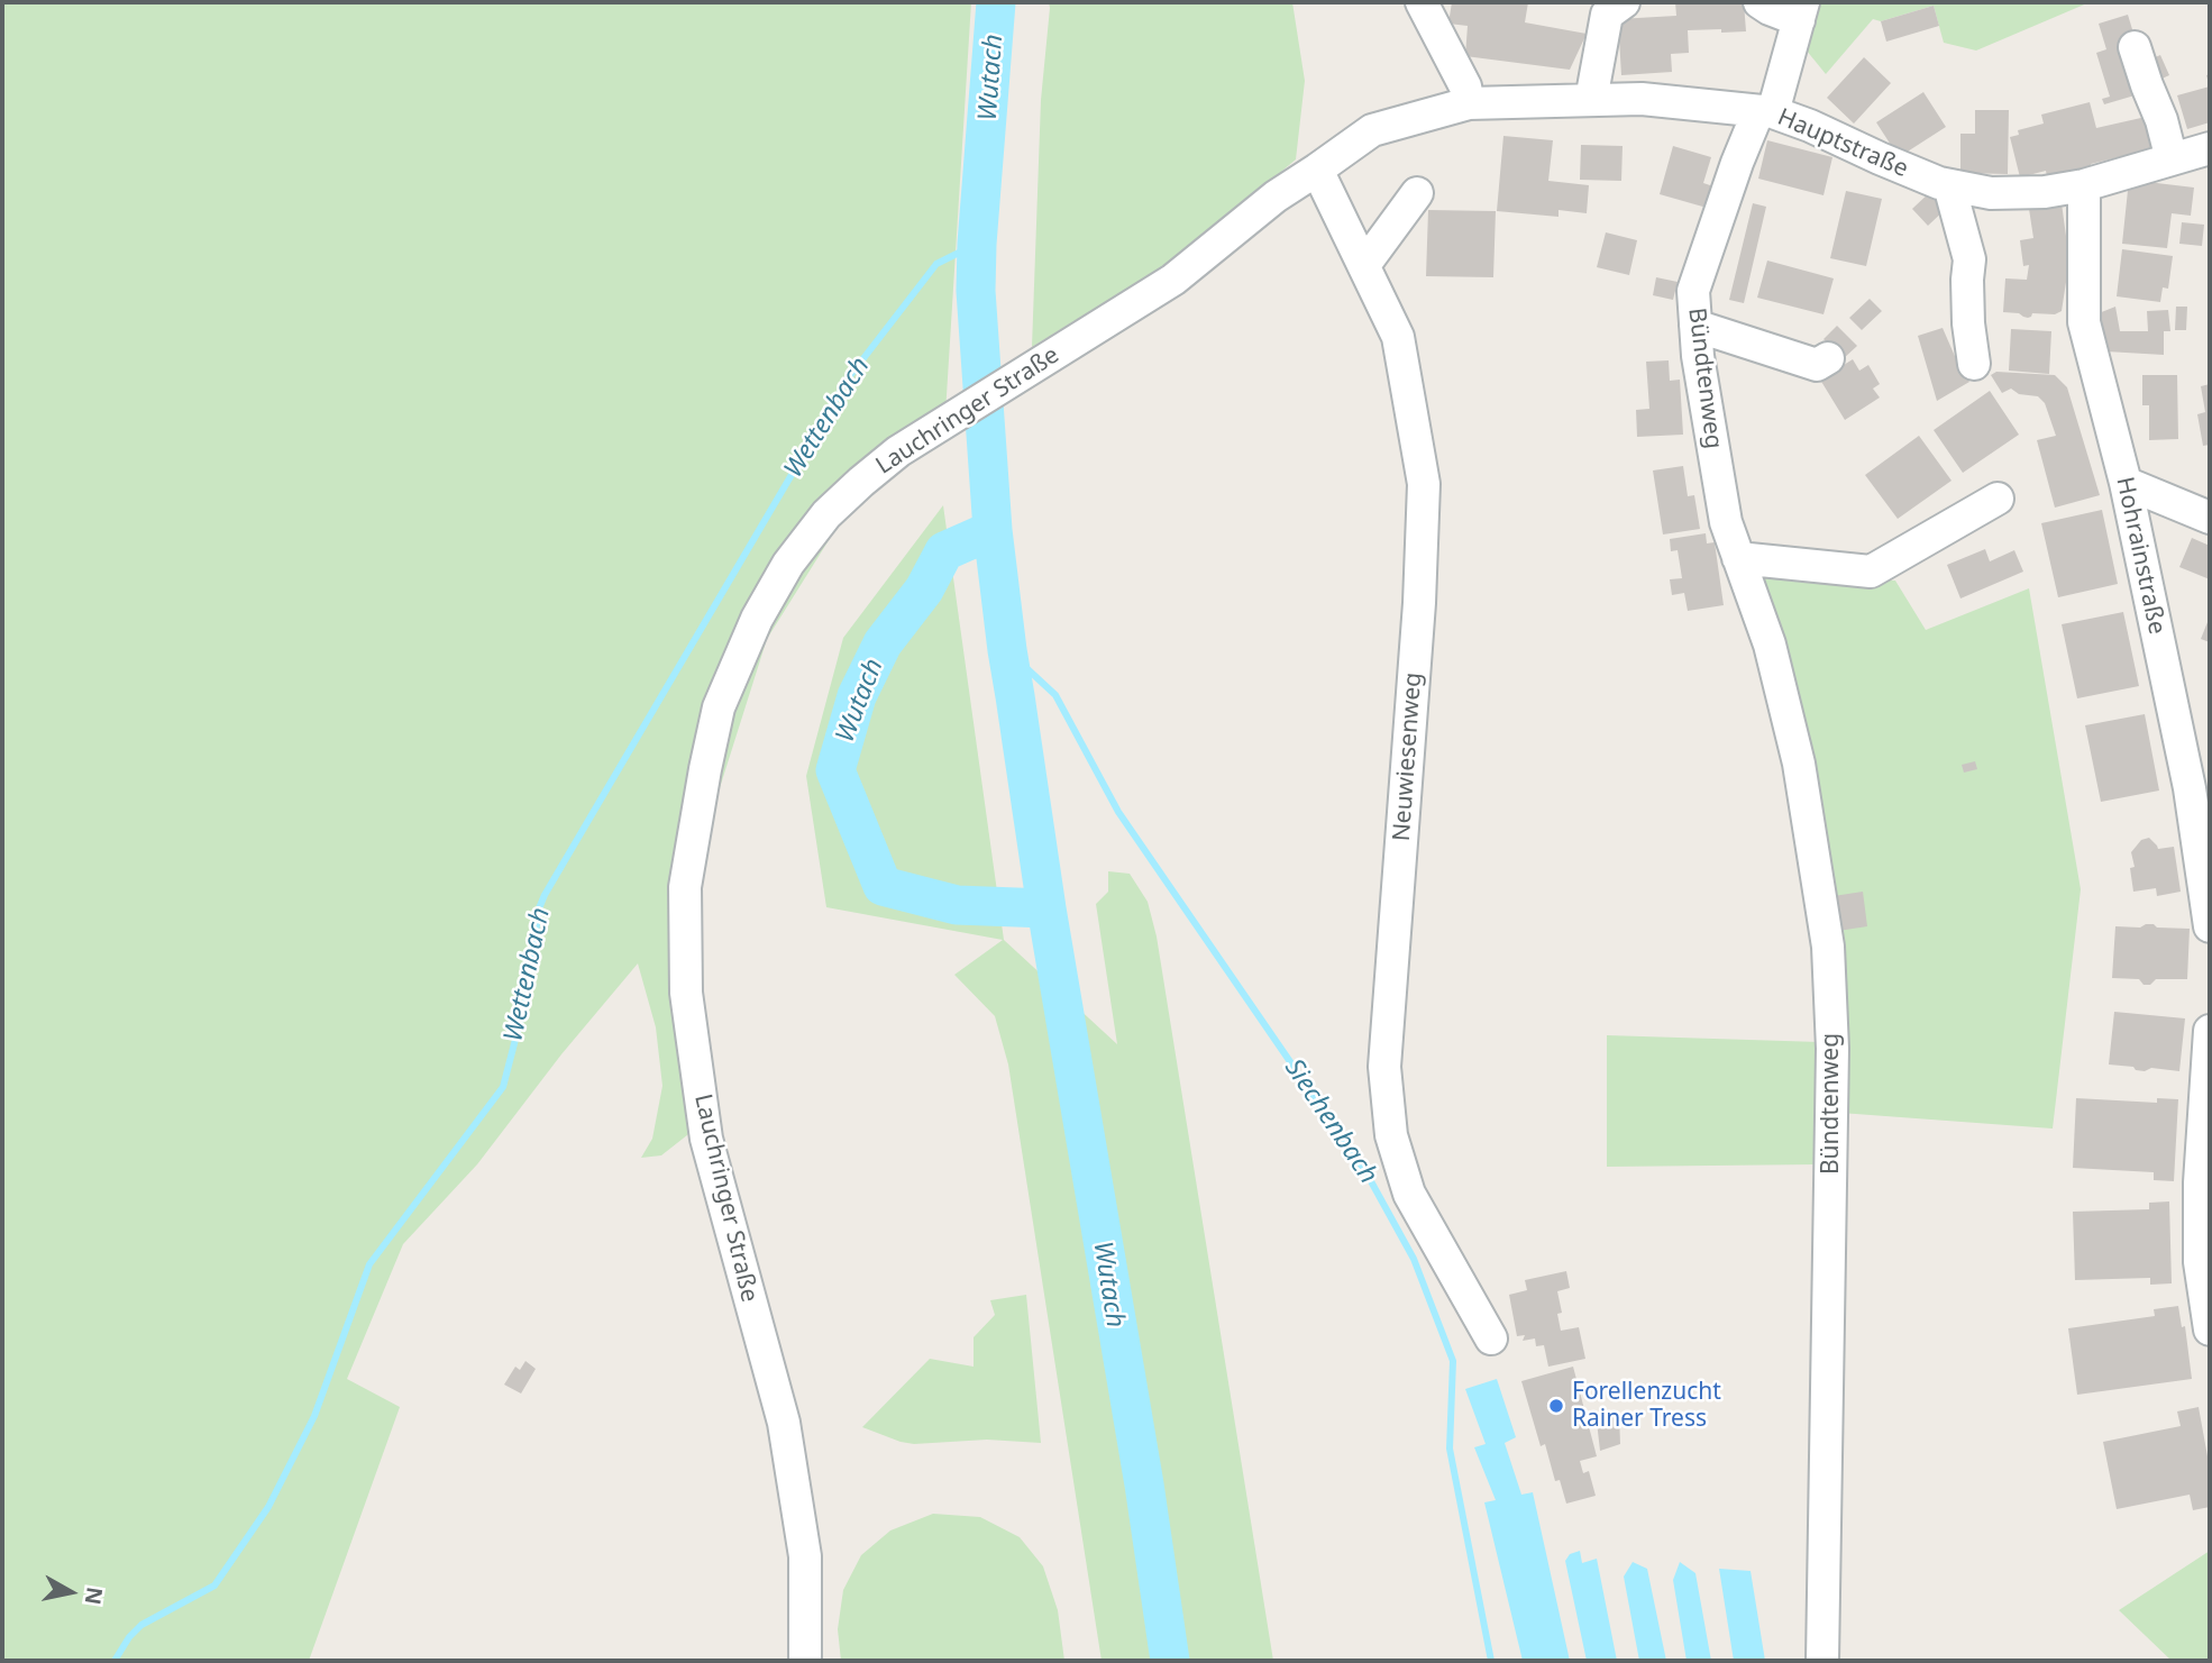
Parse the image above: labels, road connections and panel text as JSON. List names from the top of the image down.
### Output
{
  "streets": {
    "street": [
      "Hauptstraße",
      "Bündtenweg",
      "Lauchringer Straße",
      "Hohrainstraße",
      "Neuwiesenweg"
    ]
  },
  "crossings": [
    ["Hauptstraße", "Bündtenweg"],
    ["Hauptstraße", "Lauchringer Straße"],
    ["Hauptstraße", "Hohrainstraße"],
    ["Hauptstraße", "Neuwiesenweg"],
    ["Lauchringer Straße", "Neuwiesenweg"]
  ],
  "water": ["Wutach", "Wettenbach", "Siechenbach"],
  "places": ["Forellenzucht Rainer Tress"],
  "north": "right"
}
